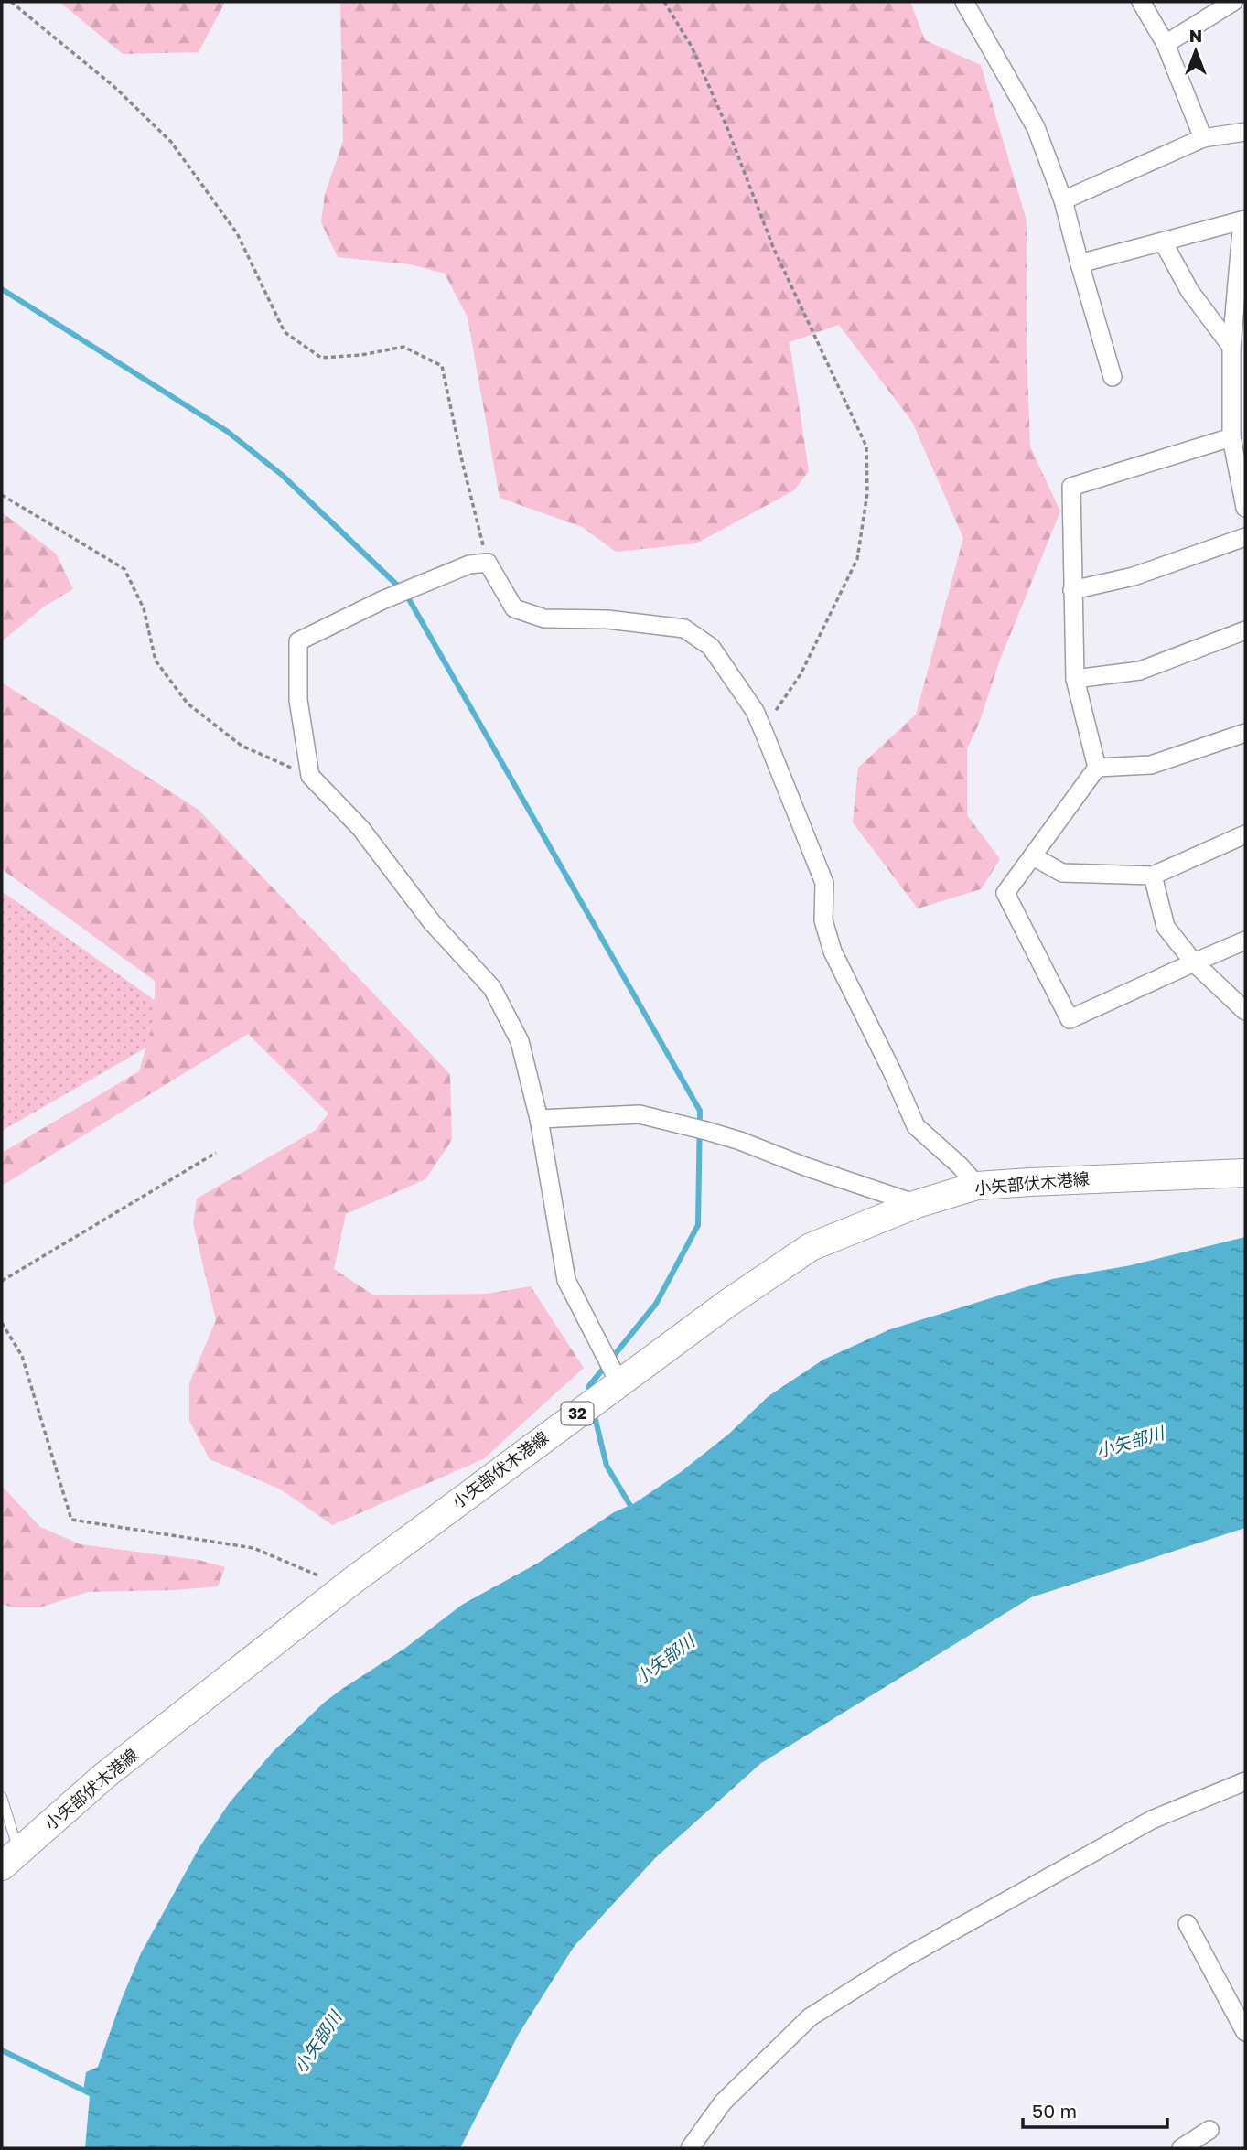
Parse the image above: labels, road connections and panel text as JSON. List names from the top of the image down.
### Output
{
  "streets": {
    "main road": ["小矢部伏木港線", "32"]
  },
  "water": ["小矢部川"],
  "scale_bar": "50 m",
  "north": "top"
}
